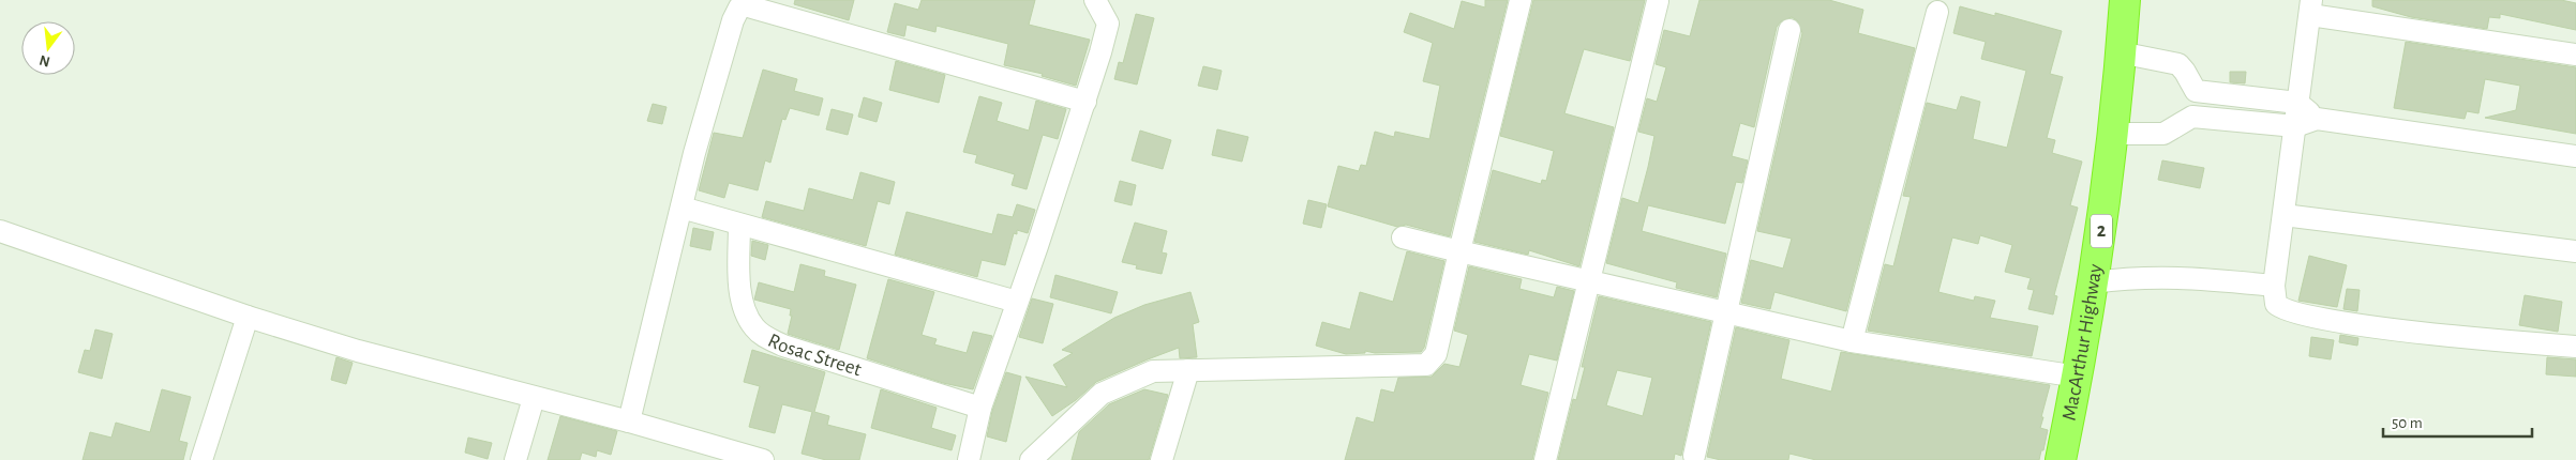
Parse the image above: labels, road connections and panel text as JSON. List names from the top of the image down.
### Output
{
  "streets": {
    "highway": ["2", "MacArthur Highway"],
    "street": ["Rosac Street"]
  },
  "scale_bar": "50 m",
  "north": "bottom"
}
